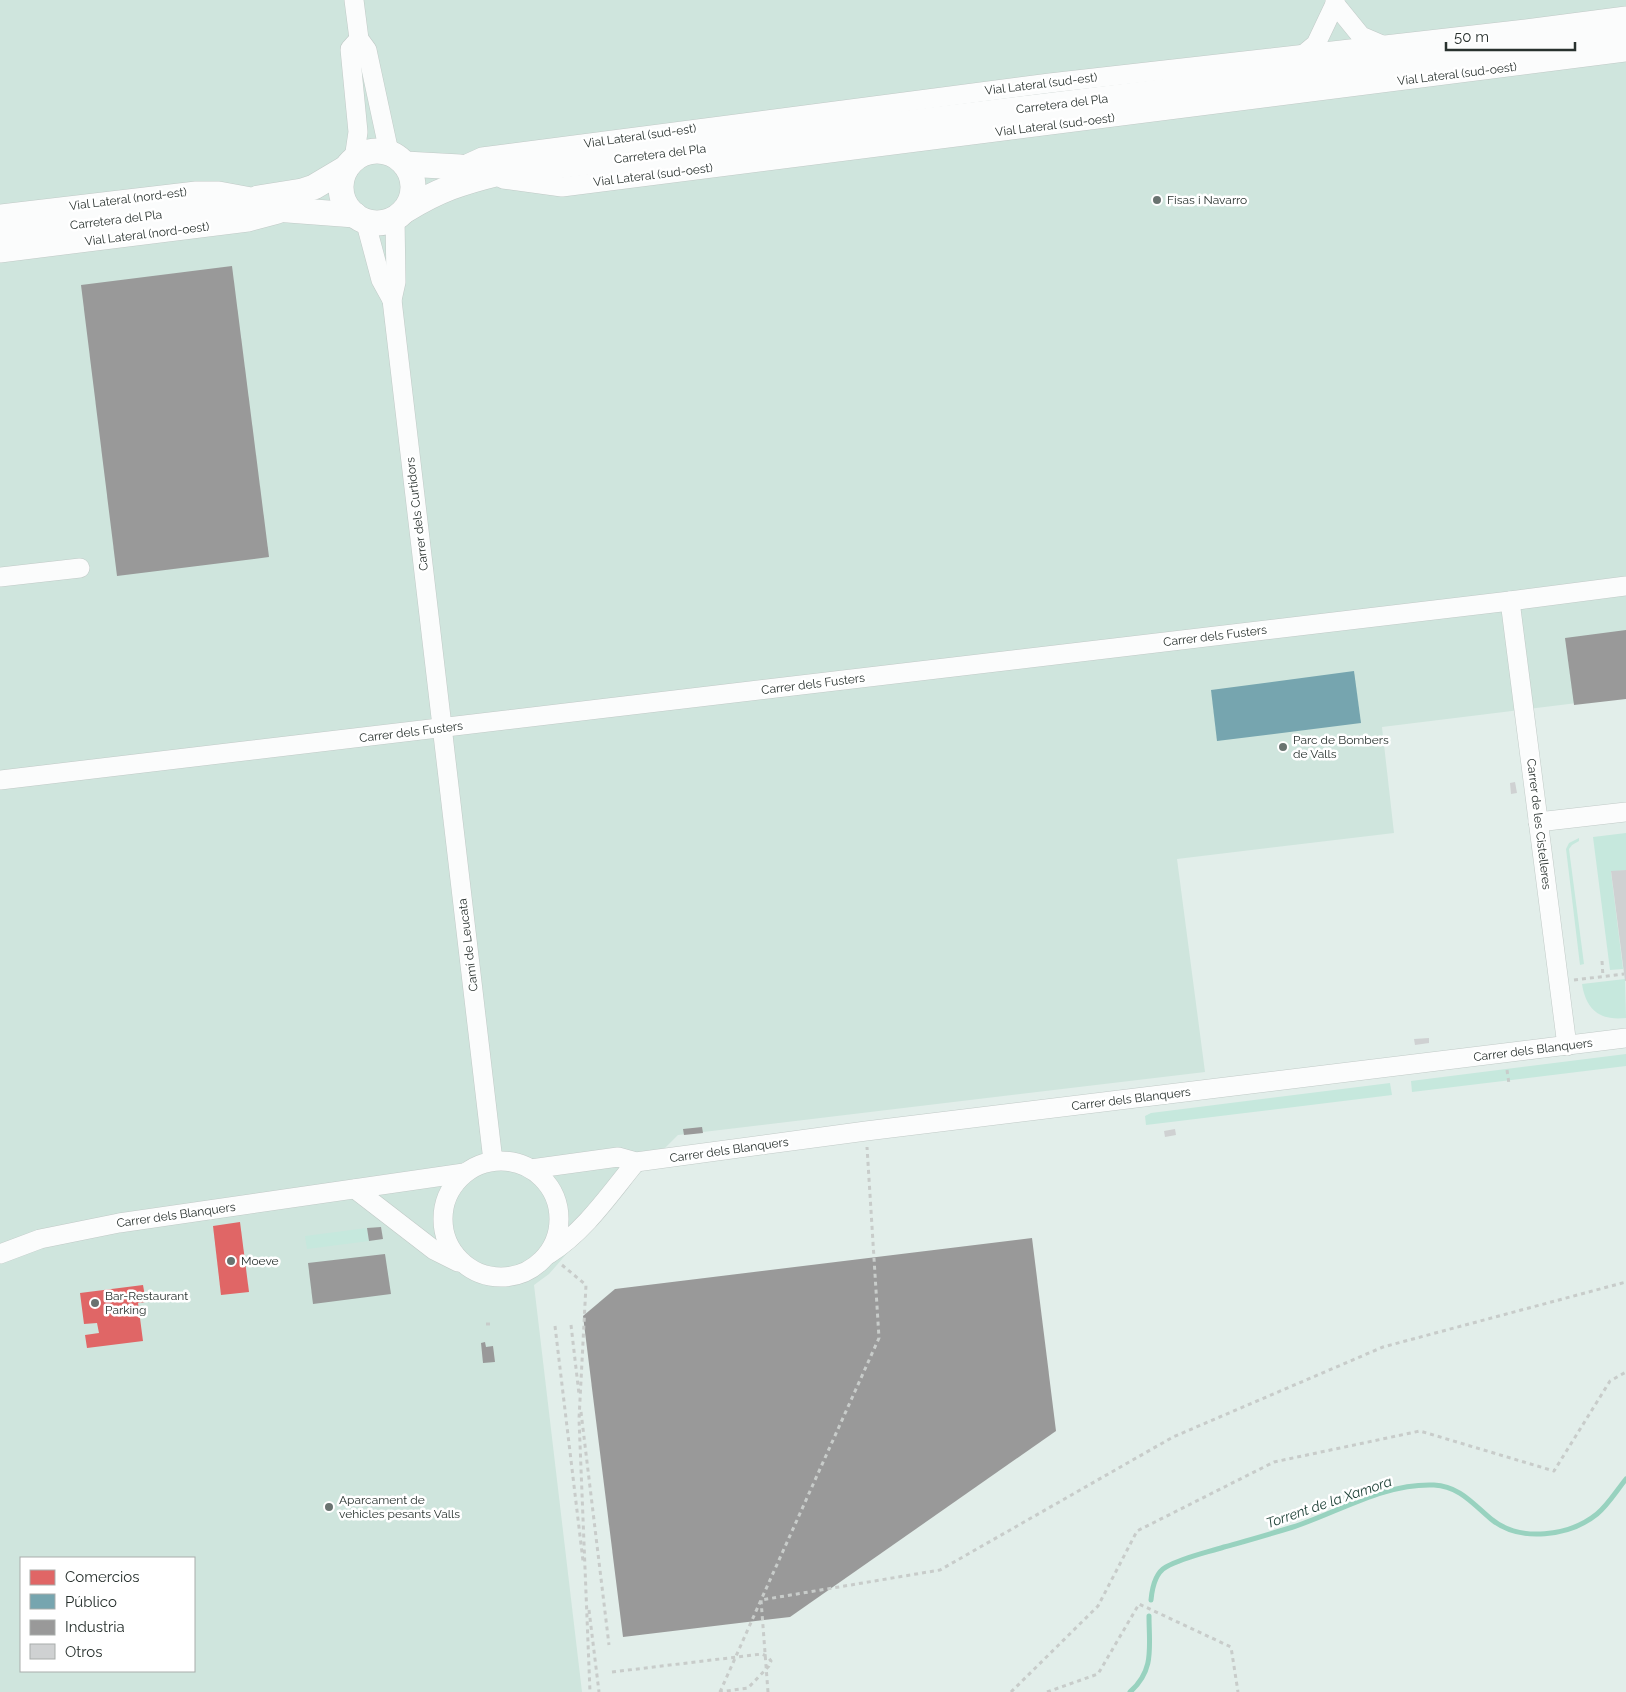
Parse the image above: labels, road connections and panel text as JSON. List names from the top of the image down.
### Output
{
  "streets": {
    "main road": ["Carretera del Pla"],
    "street": [
      "Vial Lateral (sud-oest)",
      "Vial Lateral (sud-est)",
      "Vial Lateral (nord-est)",
      "Vial Lateral (nord-oest)",
      "Carrer dels Curtidors",
      "Carrer dels Fusters",
      "Carrer de les Cistelleres",
      "Camí de Leucata",
      "Carrer dels Blanquers"
    ]
  },
  "crossings": [
    ["Vial Lateral (sud-oest)", "Carretera del Pla"],
    ["Carretera del Pla", "Vial Lateral (nord-est)"],
    ["Carrer dels Curtidors", "Carrer dels Fusters"],
    ["Carrer dels Curtidors", "Camí de Leucata"],
    ["Carrer dels Fusters", "Carrer de les Cistelleres"],
    ["Carrer dels Fusters", "Camí de Leucata"],
    ["Carrer de les Cistelleres", "Carrer dels Blanquers"],
    ["Camí de Leucata", "Carrer dels Blanquers"]
  ],
  "water": ["Torrent de la Xamora"],
  "places": [
    "Fisas i Navarro",
    "Parc de Bombers de Valls",
    "Moeve",
    "Bar-Restaurant Parking",
    "Aparcament de vehicles pesants Valls"
  ],
  "legend": [
    "Comercios",
    "Público",
    "Industria",
    "Otros"
  ],
  "scale_bar": "50 m"
}
